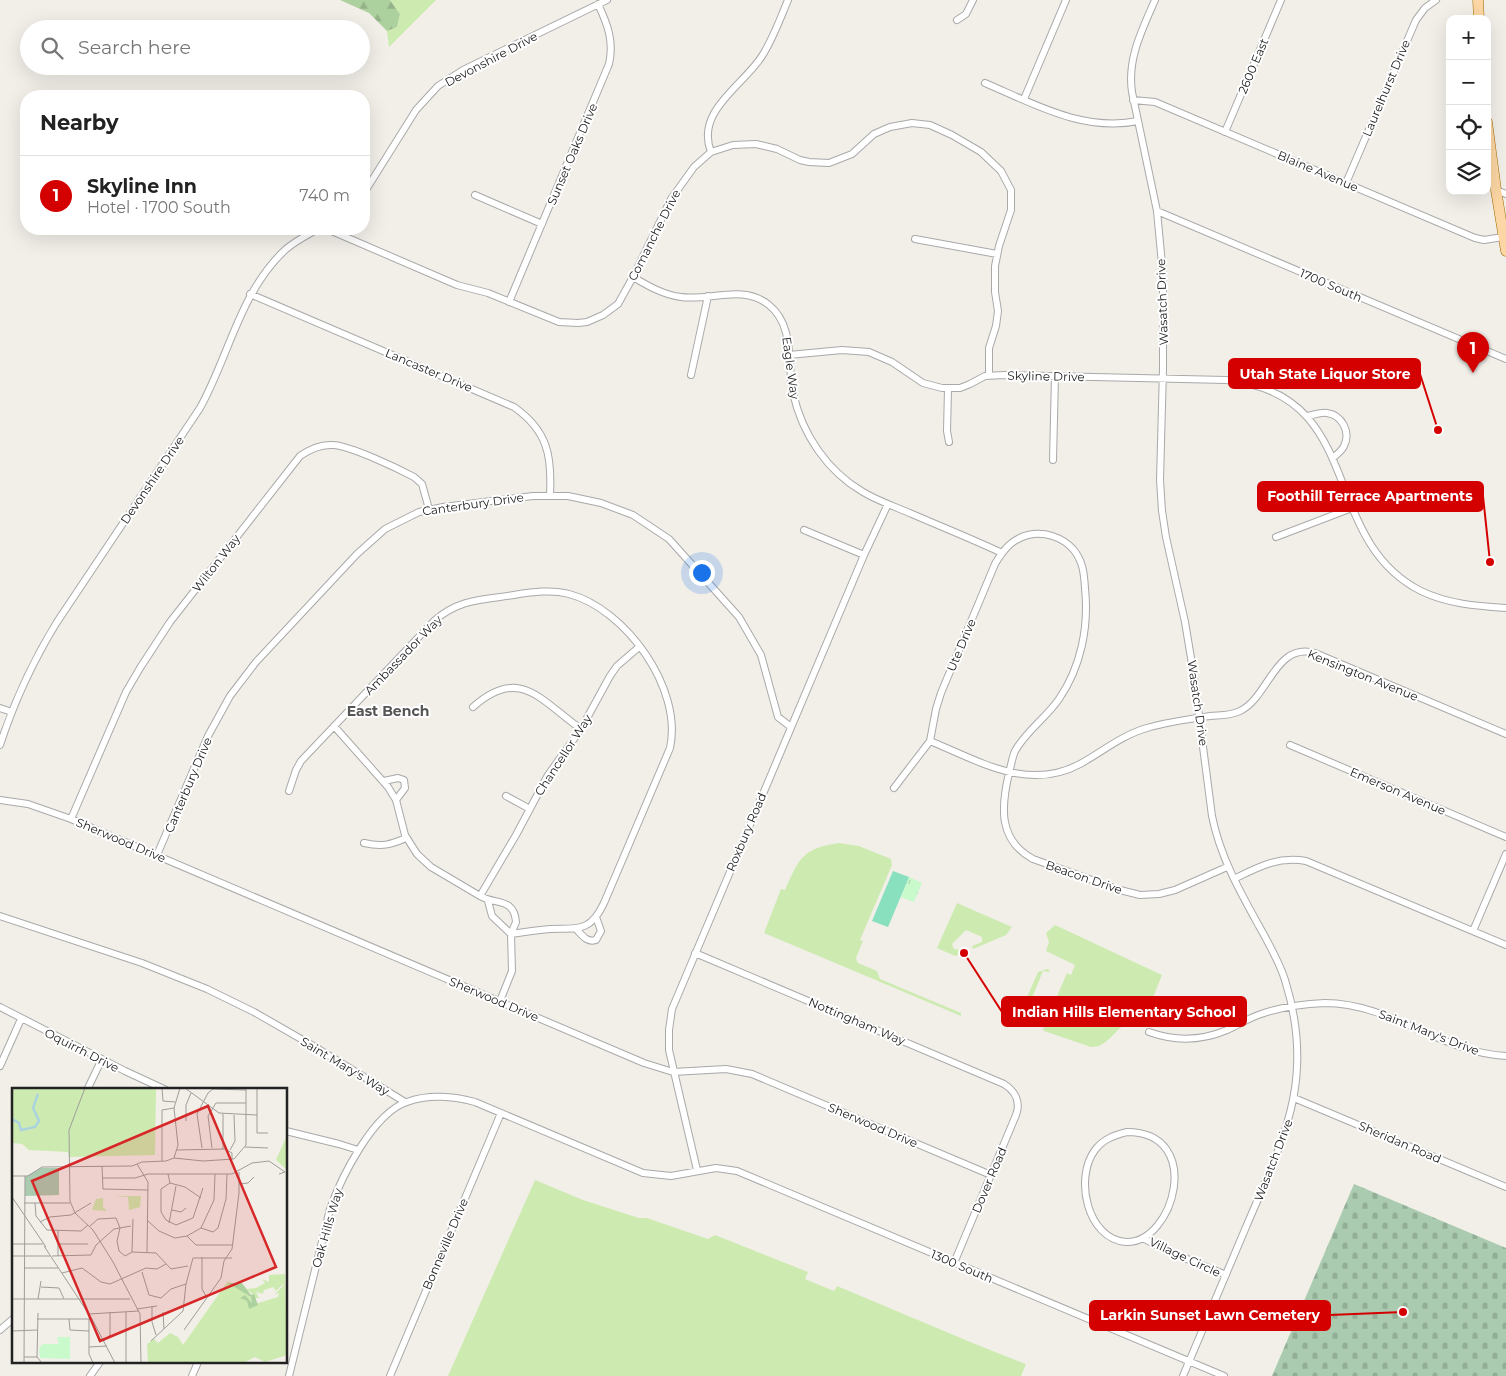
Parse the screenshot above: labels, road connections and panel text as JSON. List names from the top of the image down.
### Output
{
  "streets": {
    "street": [
      "Devonshire Drive",
      "2600 East",
      "Laurelhurst Drive",
      "Sunset Oaks Drive",
      "Blaine Avenue",
      "Comanche Drive",
      "1700 South",
      "Wasatch Drive",
      "Eagle Way",
      "Lancaster Drive",
      "Skyline Drive",
      "Canterbury Drive",
      "Wilton Way",
      "Ute Drive",
      "Ambassador Way",
      "Kensington Avenue",
      "Chancellor Way",
      "Emerson Avenue",
      "Roxbury Road",
      "Sherwood Drive",
      "Beacon Drive",
      "Nottingham Way",
      "Saint Mary's Drive",
      "Oquirrh Drive",
      "Saint Mary's Way",
      "Sheridan Road",
      "Dover Road",
      "Oak Hills Way",
      "Bonneville Drive",
      "Village Circle",
      "1300 South"
    ]
  },
  "crossings": [
    ["Devonshire Drive", "Sunset Oaks Drive"],
    ["Devonshire Drive", "Lancaster Drive"],
    ["2600 East", "Blaine Avenue"],
    ["Laurelhurst Drive", "Blaine Avenue"],
    ["Sunset Oaks Drive", "Comanche Drive"],
    ["Blaine Avenue", "Wasatch Drive"],
    ["Comanche Drive", "Eagle Way"],
    ["Comanche Drive", "Skyline Drive"],
    ["1700 South", "Wasatch Drive"],
    ["Wasatch Drive", "Skyline Drive"],
    ["Wasatch Drive", "Kensington Avenue"],
    ["Wasatch Drive", "Beacon Drive"],
    ["Wasatch Drive", "Saint Mary's Drive"],
    ["Wasatch Drive", "Sheridan Road"],
    ["Wasatch Drive", "Village Circle"],
    ["Wasatch Drive", "1300 South"],
    ["Eagle Way", "Skyline Drive"],
    ["Eagle Way", "Ute Drive"],
    ["Eagle Way", "Roxbury Road"],
    ["Eagle Way", "Beacon Drive"],
    ["Lancaster Drive", "Canterbury Drive"],
    ["Canterbury Drive", "Wilton Way"],
    ["Canterbury Drive", "Roxbury Road"],
    ["Canterbury Drive", "Sherwood Drive"],
    ["Wilton Way", "Sherwood Drive"],
    ["Ute Drive", "Kensington Avenue"],
    ["Ute Drive", "Beacon Drive"],
    ["Ambassador Way", "Chancellor Way"],
    ["Kensington Avenue", "Beacon Drive"],
    ["Roxbury Road", "Sherwood Drive"],
    ["Roxbury Road", "Nottingham Way"],
    ["Roxbury Road", "1300 South"],
    ["Sherwood Drive", "Dover Road"],
    ["Nottingham Way", "Dover Road"],
    ["Saint Mary's Way", "Oak Hills Way"],
    ["Dover Road", "1300 South"]
  ],
  "districts": ["East Bench"],
  "places": [
    "Utah State Liquor Store",
    "Foothill Terrace Apartments",
    "Indian Hills Elementary School",
    "Larkin Sunset Lawn Cemetery"
  ],
  "page": {
    "map_buttons": ["+", "−"],
    "search": "Search here",
    "heading": "Nearby",
    "list": [
      {
        "mark": "1",
        "name": "Skyline Inn",
        "note": "Hotel · 1700 South",
        "value": "740 m"
      }
    ],
    "pins": "1"
  }
}
